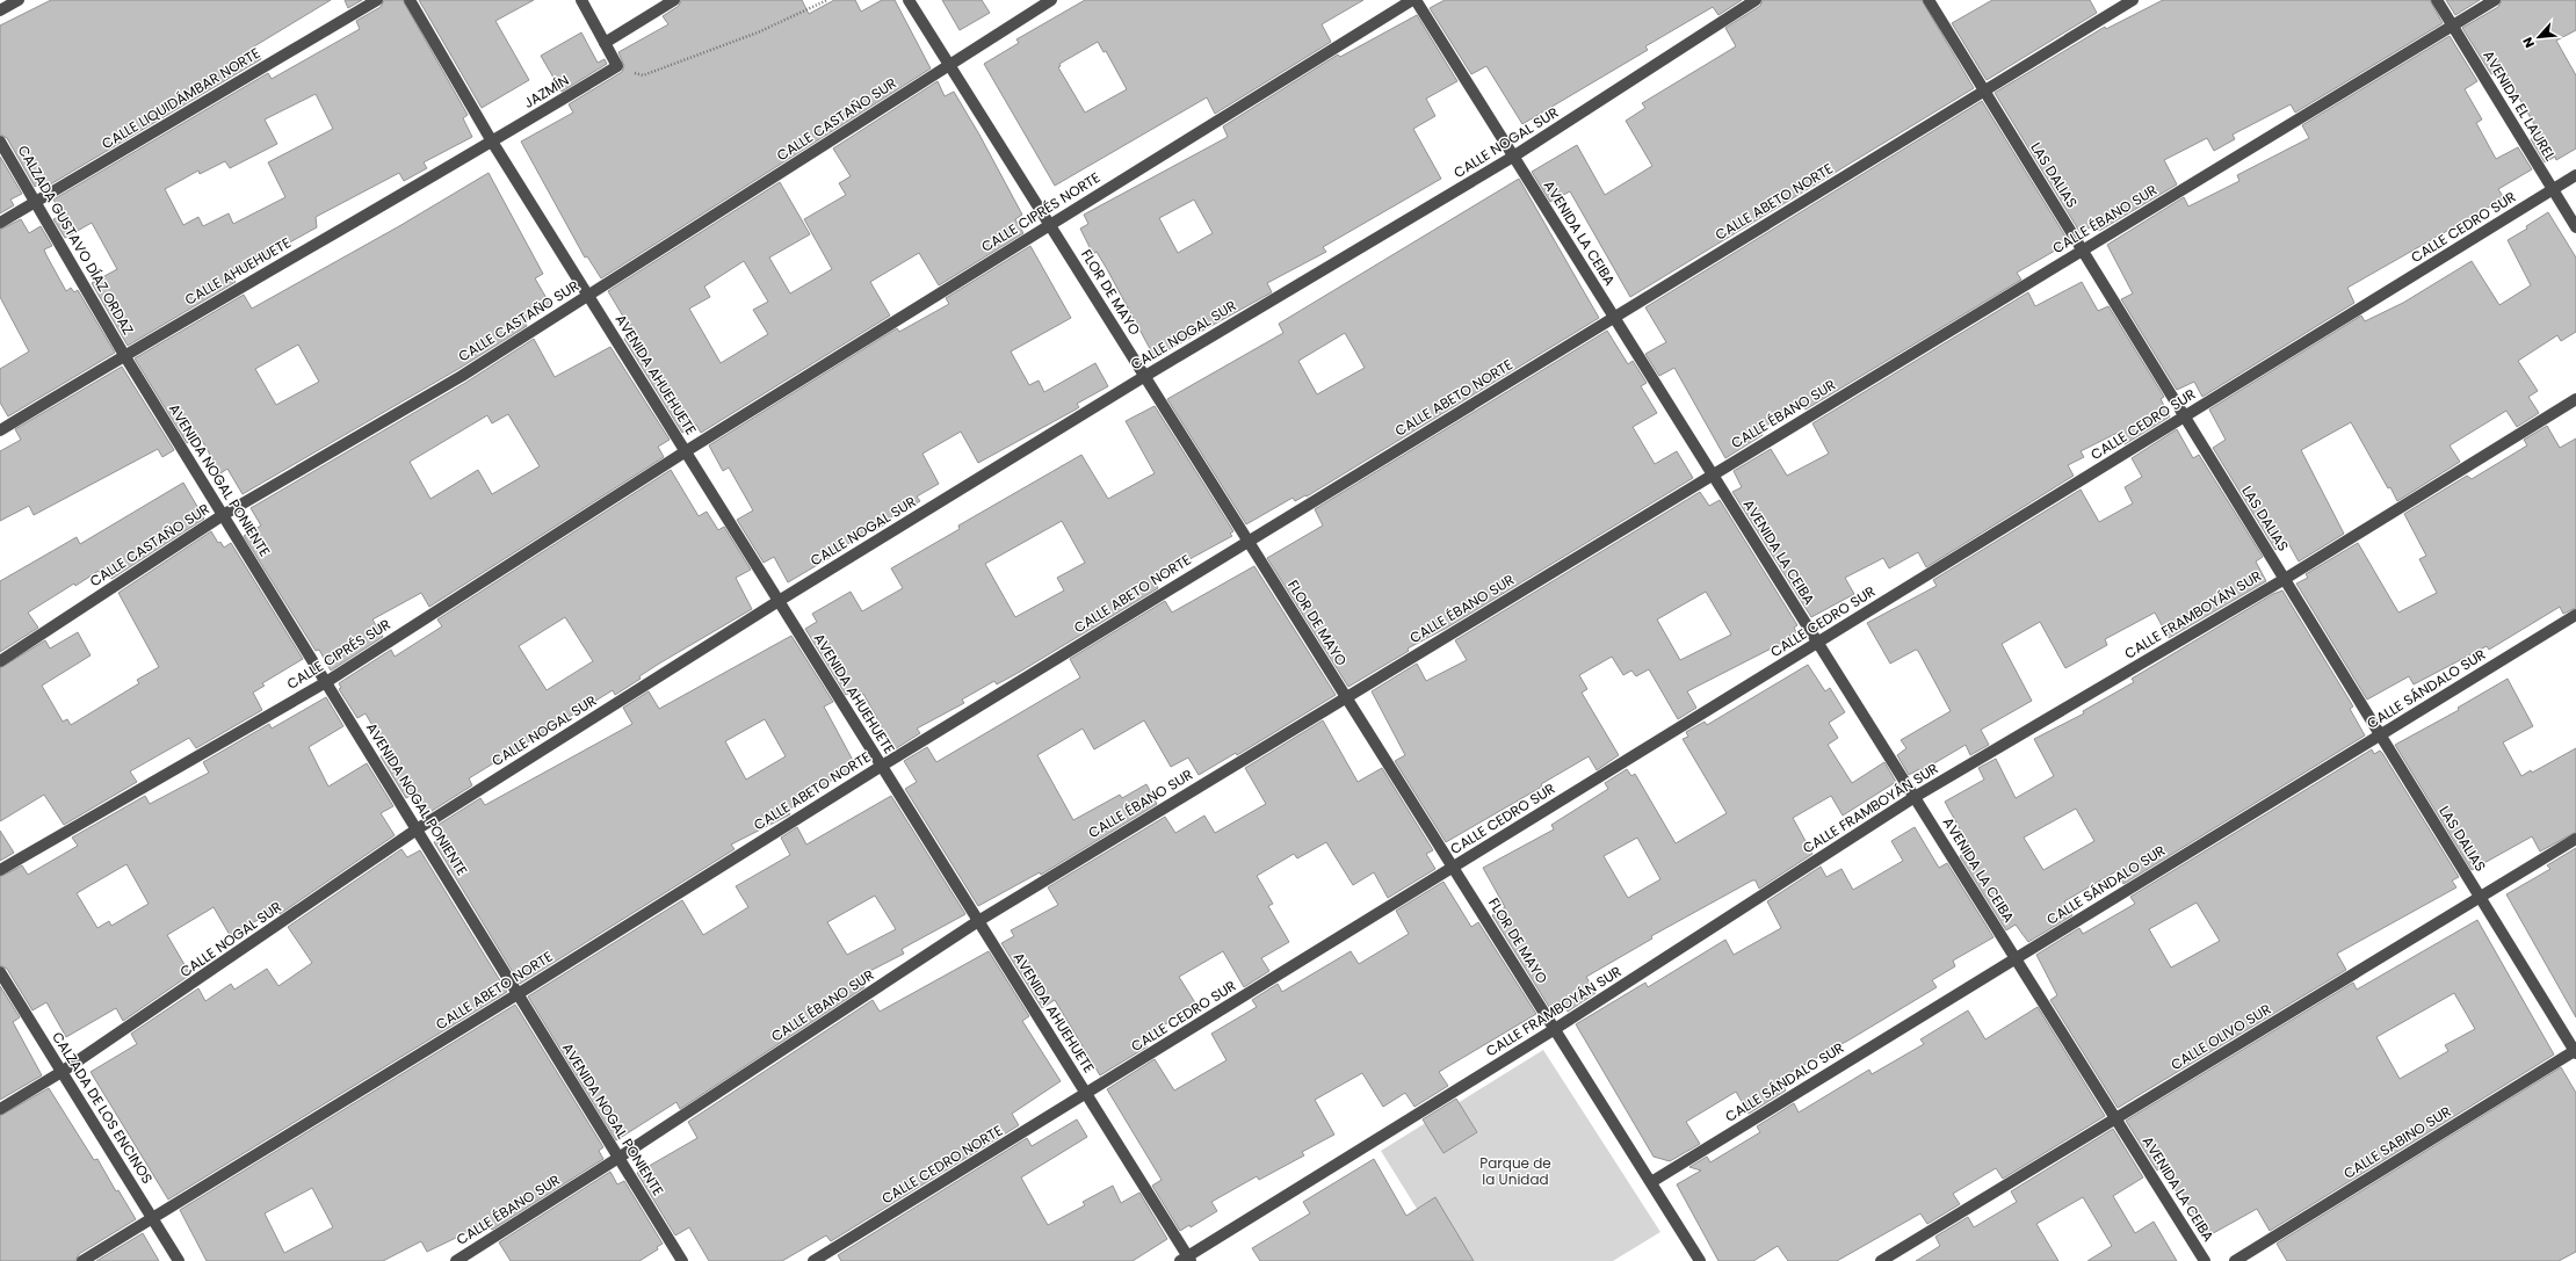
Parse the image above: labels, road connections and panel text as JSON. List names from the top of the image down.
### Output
{
  "streets": {
    "street": [
      "JAZMÍN",
      "CALLE LIQUIDÁMBAR NORTE",
      "AVENIDA EL LAUREL",
      "CALLE CASTAÑO SUR",
      "CALLE NOGAL SUR",
      "LAS DALIAS",
      "CALLE ABETO NORTE",
      "CALLE CIPRÉS NORTE",
      "CALLE ÉBANO SUR",
      "CALLE CEDRO SUR",
      "AVENIDA LA CEIBA",
      "CALZADA GUSTAVO DÍAZ ORDAZ",
      "CALLE AHUEHUETE",
      "FLOR DE MAYO",
      "AVENIDA AHUEHUETE",
      "AVENIDA NOGAL PONIENTE",
      "CALLE FRAMBOYÁN SUR",
      "CALLE CIPRÉS SUR",
      "CALLE SÁNDALO SUR",
      "CALLE OLIVO SUR",
      "CALZADA DE LOS ENCINOS",
      "CALLE SABINO SUR",
      "CALLE CEDRO NORTE"
    ]
  },
  "crossings": [
    ["JAZMÍN", "CALLE AHUEHUETE"],
    ["JAZMÍN", "AVENIDA AHUEHUETE"],
    ["CALLE LIQUIDÁMBAR NORTE", "CALZADA GUSTAVO DÍAZ ORDAZ"],
    ["AVENIDA EL LAUREL", "CALLE ÉBANO SUR"],
    ["AVENIDA EL LAUREL", "CALLE CEDRO SUR"],
    ["CALLE CASTAÑO SUR", "FLOR DE MAYO"],
    ["CALLE CASTAÑO SUR", "AVENIDA AHUEHUETE"],
    ["CALLE CASTAÑO SUR", "AVENIDA NOGAL PONIENTE"],
    ["CALLE NOGAL SUR", "AVENIDA LA CEIBA"],
    ["CALLE NOGAL SUR", "FLOR DE MAYO"],
    ["CALLE NOGAL SUR", "AVENIDA AHUEHUETE"],
    ["CALLE NOGAL SUR", "AVENIDA NOGAL PONIENTE"],
    ["CALLE NOGAL SUR", "CALZADA DE LOS ENCINOS"],
    ["LAS DALIAS", "CALLE ABETO NORTE"],
    ["LAS DALIAS", "CALLE ÉBANO SUR"],
    ["LAS DALIAS", "CALLE CEDRO SUR"],
    ["LAS DALIAS", "CALLE FRAMBOYÁN SUR"],
    ["LAS DALIAS", "CALLE SÁNDALO SUR"],
    ["LAS DALIAS", "CALLE OLIVO SUR"],
    ["LAS DALIAS", "CALLE SABINO SUR"],
    ["CALLE ABETO NORTE", "AVENIDA LA CEIBA"],
    ["CALLE ABETO NORTE", "FLOR DE MAYO"],
    ["CALLE ABETO NORTE", "AVENIDA AHUEHUETE"],
    ["CALLE ABETO NORTE", "AVENIDA NOGAL PONIENTE"],
    ["CALLE ABETO NORTE", "CALZADA DE LOS ENCINOS"],
    ["CALLE CIPRÉS NORTE", "AVENIDA LA CEIBA"],
    ["CALLE CIPRÉS NORTE", "FLOR DE MAYO"],
    ["CALLE CIPRÉS NORTE", "AVENIDA AHUEHUETE"],
    ["CALLE CIPRÉS NORTE", "CALLE CIPRÉS SUR"],
    ["CALLE ÉBANO SUR", "AVENIDA LA CEIBA"],
    ["CALLE ÉBANO SUR", "FLOR DE MAYO"],
    ["CALLE ÉBANO SUR", "AVENIDA AHUEHUETE"],
    ["CALLE ÉBANO SUR", "AVENIDA NOGAL PONIENTE"],
    ["CALLE CEDRO SUR", "AVENIDA LA CEIBA"],
    ["CALLE CEDRO SUR", "FLOR DE MAYO"],
    ["CALLE CEDRO SUR", "AVENIDA AHUEHUETE"],
    ["CALLE CEDRO SUR", "CALLE CEDRO NORTE"],
    ["AVENIDA LA CEIBA", "CALLE FRAMBOYÁN SUR"],
    ["AVENIDA LA CEIBA", "CALLE SÁNDALO SUR"],
    ["AVENIDA LA CEIBA", "CALLE OLIVO SUR"],
    ["CALZADA GUSTAVO DÍAZ ORDAZ", "CALLE AHUEHUETE"],
    ["CALZADA GUSTAVO DÍAZ ORDAZ", "AVENIDA NOGAL PONIENTE"],
    ["CALLE AHUEHUETE", "AVENIDA AHUEHUETE"],
    ["CALLE AHUEHUETE", "AVENIDA NOGAL PONIENTE"],
    ["FLOR DE MAYO", "CALLE FRAMBOYÁN SUR"],
    ["FLOR DE MAYO", "CALLE SÁNDALO SUR"],
    ["AVENIDA AHUEHUETE", "CALLE FRAMBOYÁN SUR"],
    ["AVENIDA AHUEHUETE", "CALLE CIPRÉS SUR"],
    ["AVENIDA AHUEHUETE", "CALLE CEDRO NORTE"],
    ["AVENIDA NOGAL PONIENTE", "CALLE CIPRÉS SUR"]
  ],
  "parks": ["Parque de la Unidad"],
  "north": "bottom left"
}
